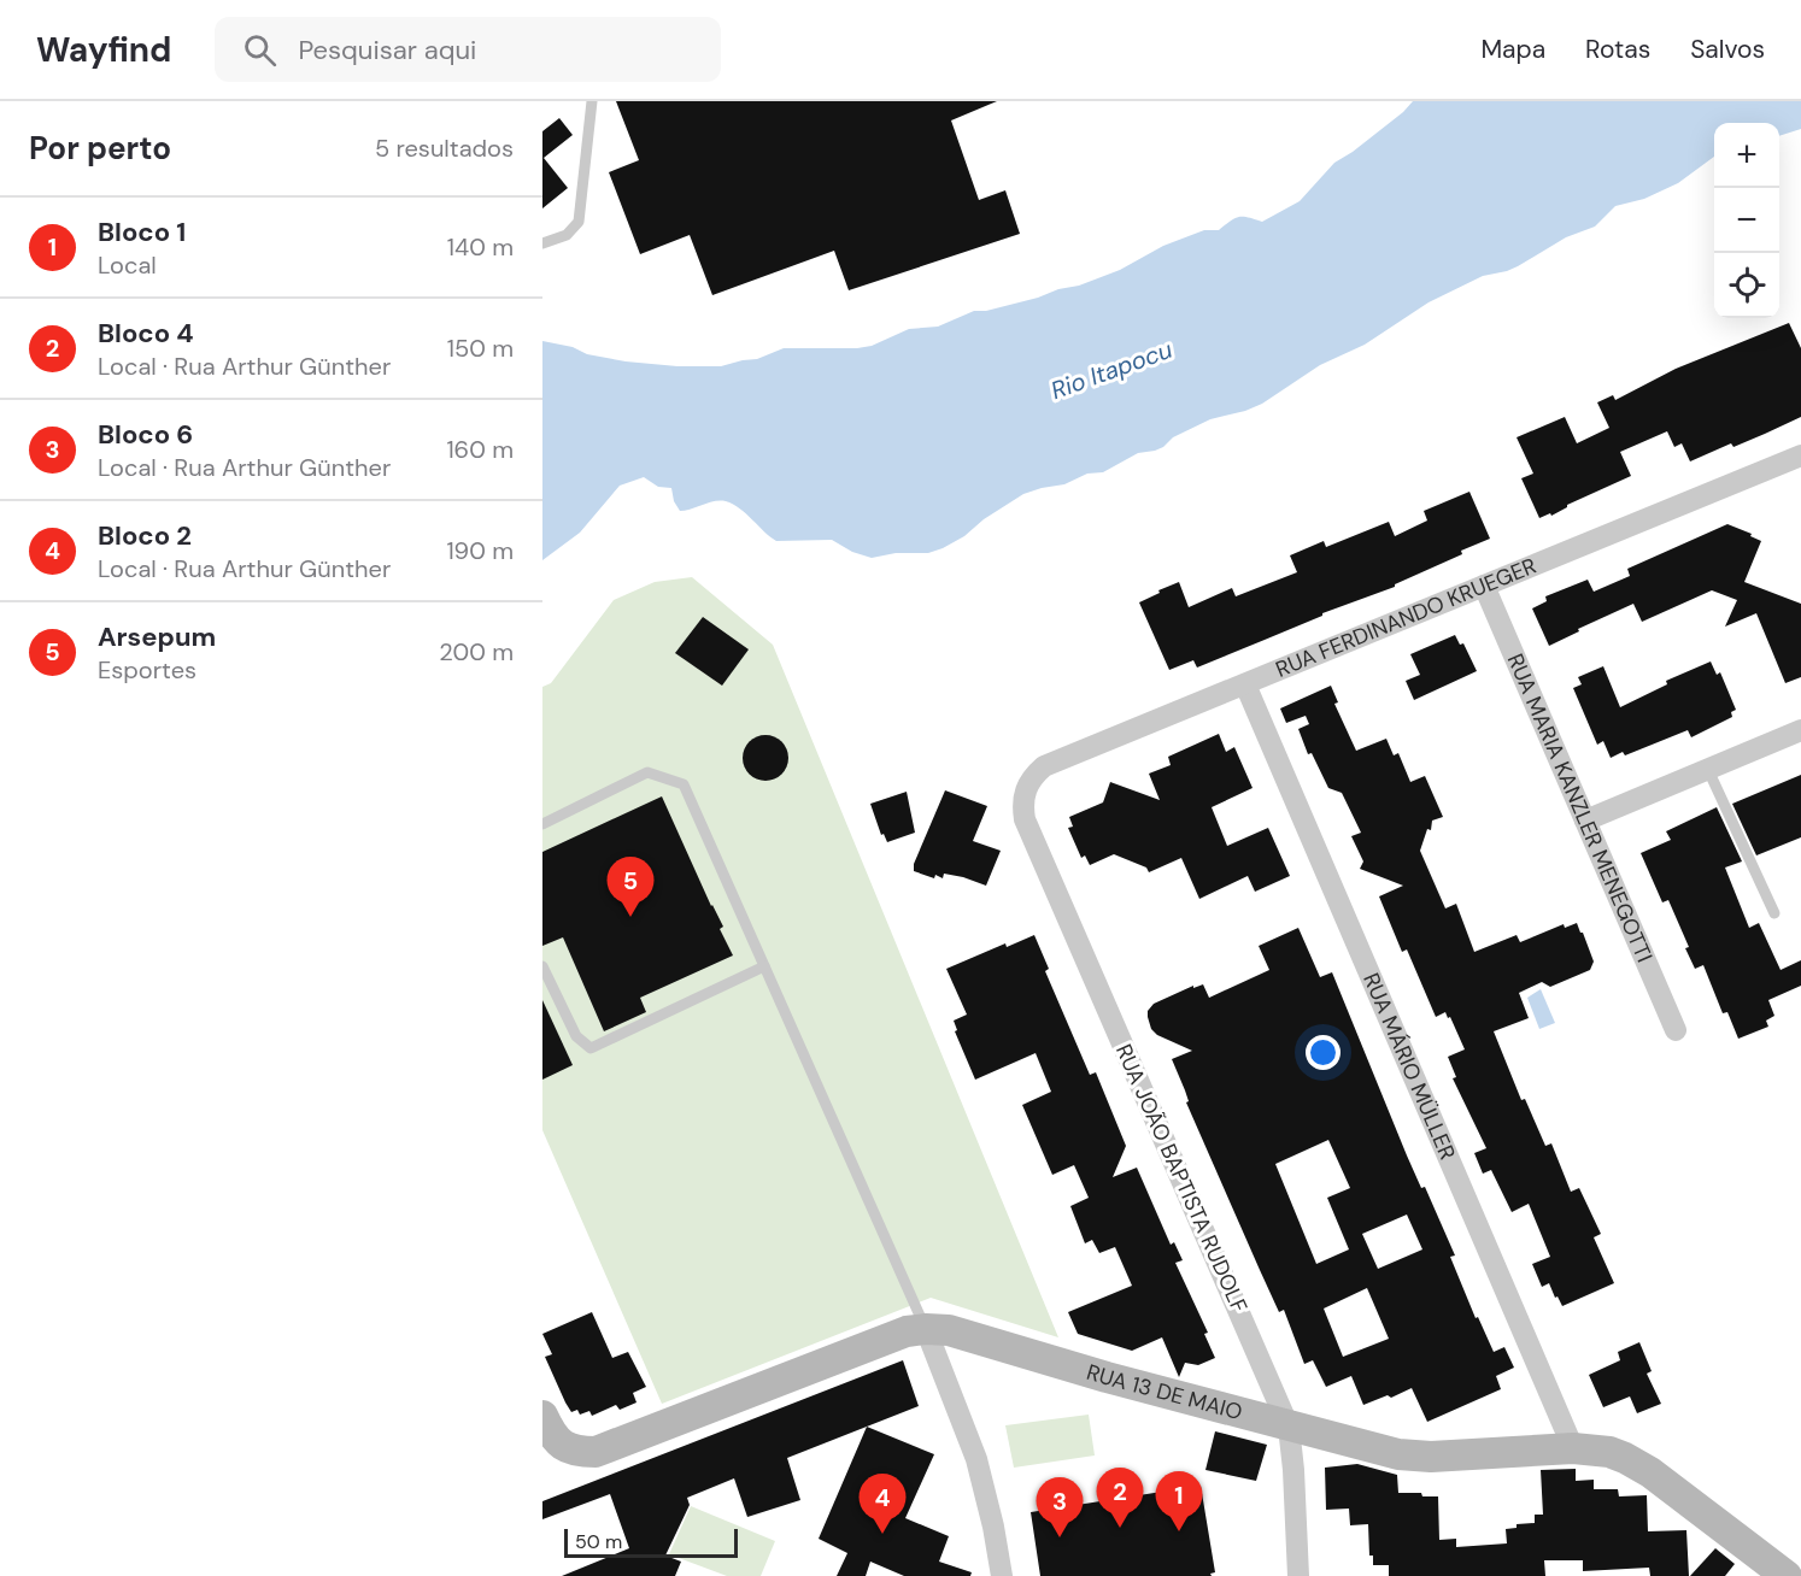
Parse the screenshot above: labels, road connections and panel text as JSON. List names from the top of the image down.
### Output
{
  "streets": {
    "main road": ["RUA 13 DE MAIO"],
    "street": [
      "RUA FERDINANDO KRUEGER",
      "RUA MARIA KANZLER MENEGOTTI",
      "RUA MÁRIO MÜLLER",
      "RUA JOÃO BAPTISTA RUDOLF"
    ]
  },
  "crossings": [
    ["RUA FERDINANDO KRUEGER", "RUA MARIA KANZLER MENEGOTTI"],
    ["RUA FERDINANDO KRUEGER", "RUA MÁRIO MÜLLER"],
    ["RUA FERDINANDO KRUEGER", "RUA JOÃO BAPTISTA RUDOLF"],
    ["RUA MÁRIO MÜLLER", "RUA 13 DE MAIO"],
    ["RUA JOÃO BAPTISTA RUDOLF", "RUA 13 DE MAIO"]
  ],
  "water": ["Rio Itapocu"],
  "scale_bar": "50 m",
  "page": {
    "header": "Wayfind",
    "search": "Pesquisar aqui",
    "nav": ["Mapa", "Rotas", "Salvos"],
    "heading": ["Por perto", "5 resultados"],
    "map_buttons": ["+", "−"],
    "list": [
      {
        "mark": "1",
        "name": "Bloco 1",
        "note": "Local",
        "value": "140 m"
      },
      {
        "mark": "2",
        "name": "Bloco 4",
        "note": "Local · Rua Arthur Günther",
        "value": "150 m"
      },
      {
        "mark": "3",
        "name": "Bloco 6",
        "note": "Local · Rua Arthur Günther",
        "value": "160 m"
      },
      {
        "mark": "4",
        "name": "Bloco 2",
        "note": "Local · Rua Arthur Günther",
        "value": "190 m"
      },
      {
        "mark": "5",
        "name": "Arsepum",
        "note": "Esportes",
        "value": "200 m"
      }
    ],
    "pins": [
      "5",
      "2",
      "1",
      "4",
      "3"
    ],
    "scale": "50 m"
  }
}
